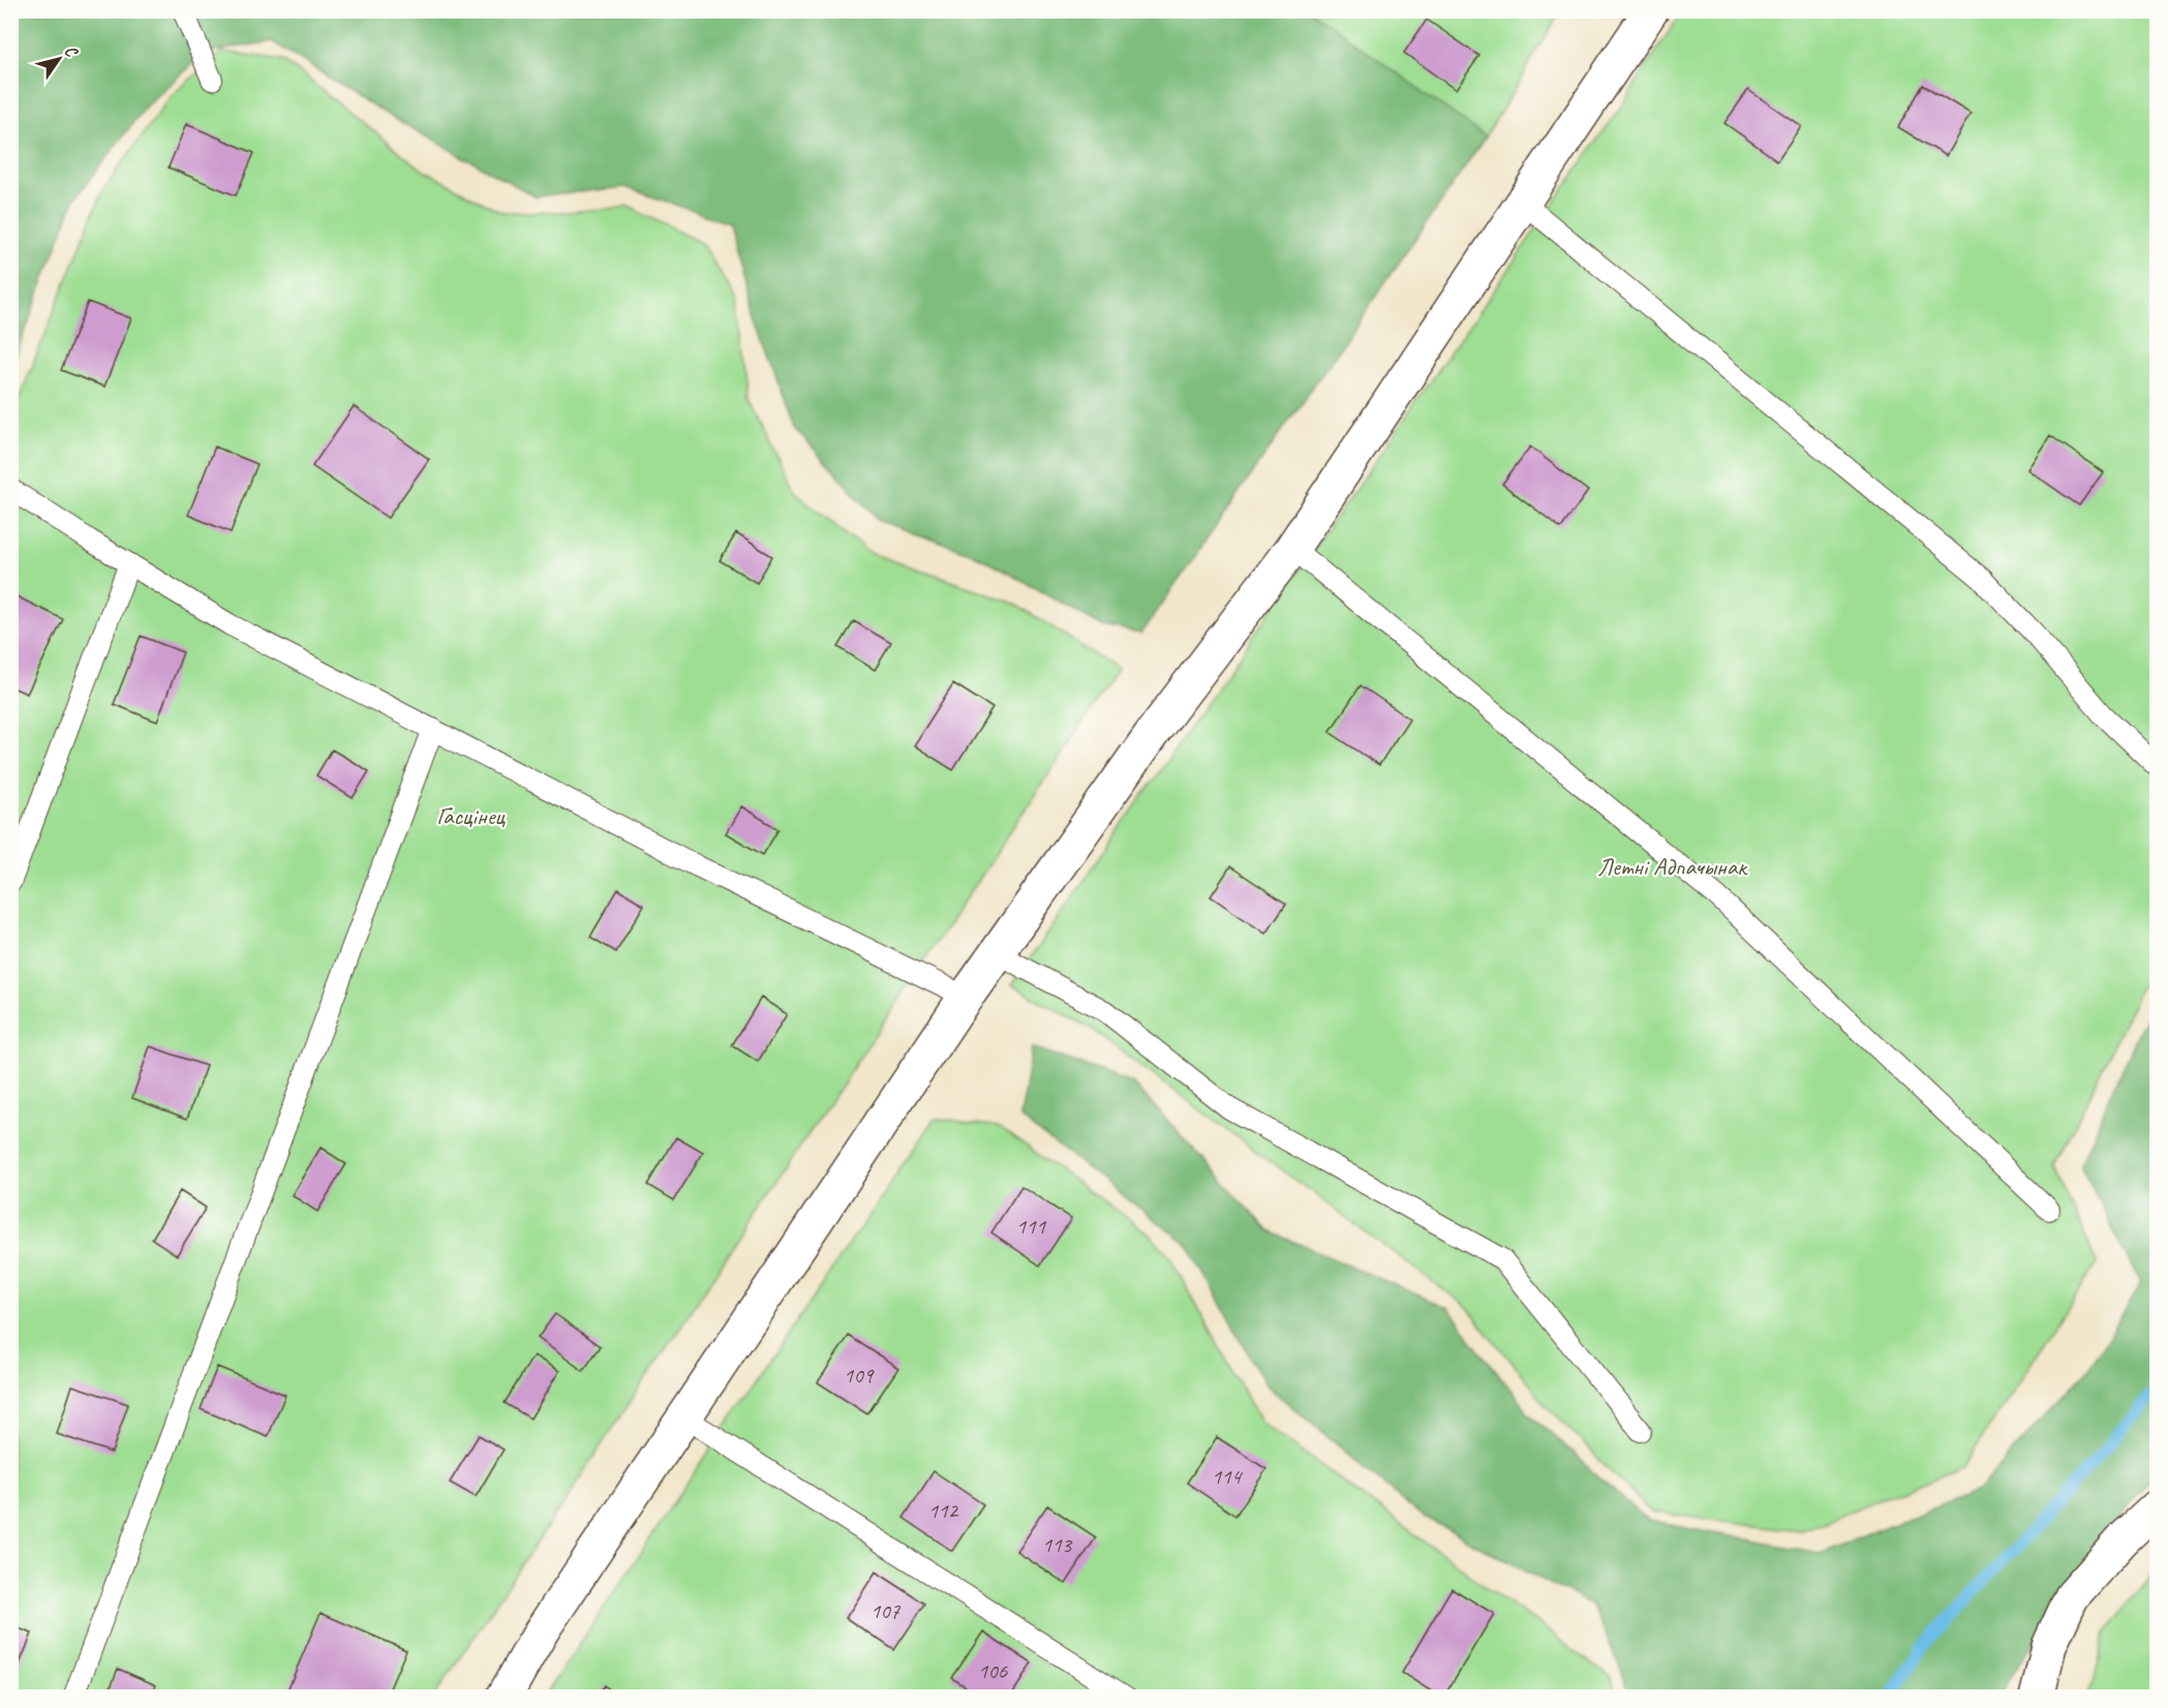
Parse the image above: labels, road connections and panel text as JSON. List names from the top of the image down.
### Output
{
  "parks": ["Гасцінец", "Летні Адпачынак"],
  "house_numbers": [
    "111",
    "109",
    "114",
    "112",
    "113",
    "107",
    "106"
  ],
  "north": "top right"
}
